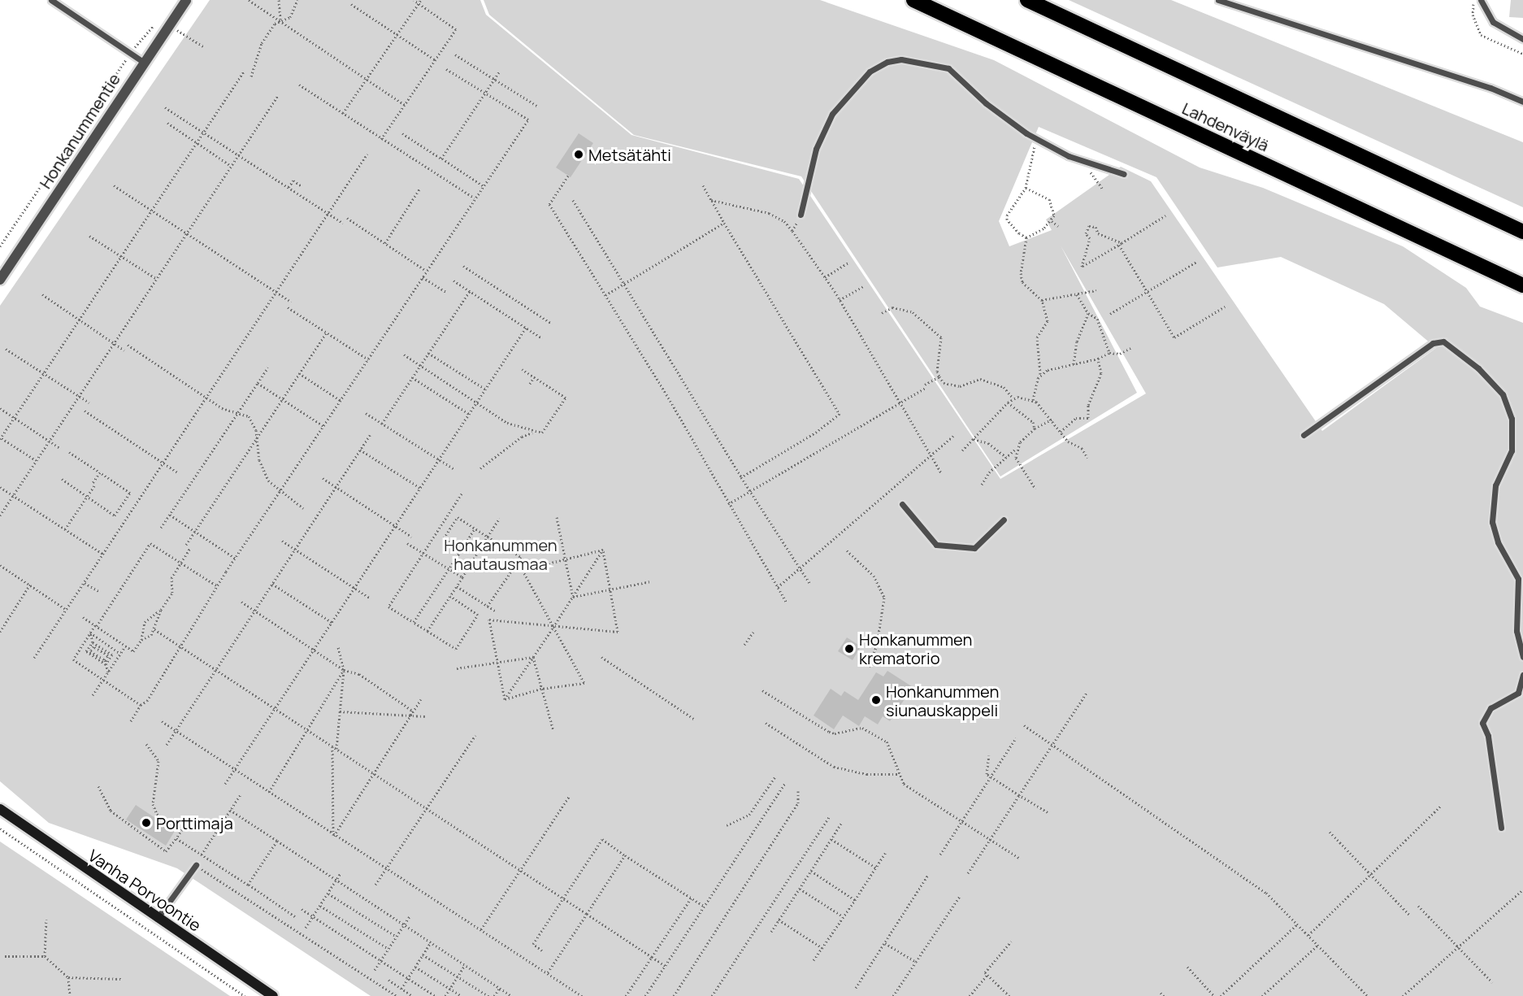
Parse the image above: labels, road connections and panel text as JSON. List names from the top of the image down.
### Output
{
  "streets": {
    "highway": ["Lahdenväylä"],
    "main road": ["Vanha Porvoontie"],
    "street": ["Honkanummentie"]
  },
  "parks": ["Honkanummen hautausmaa"],
  "places": [
    "Metsätähti",
    "Honkanummen krematorio",
    "Honkanummen siunauskappeli",
    "Porttimaja"
  ]
}
